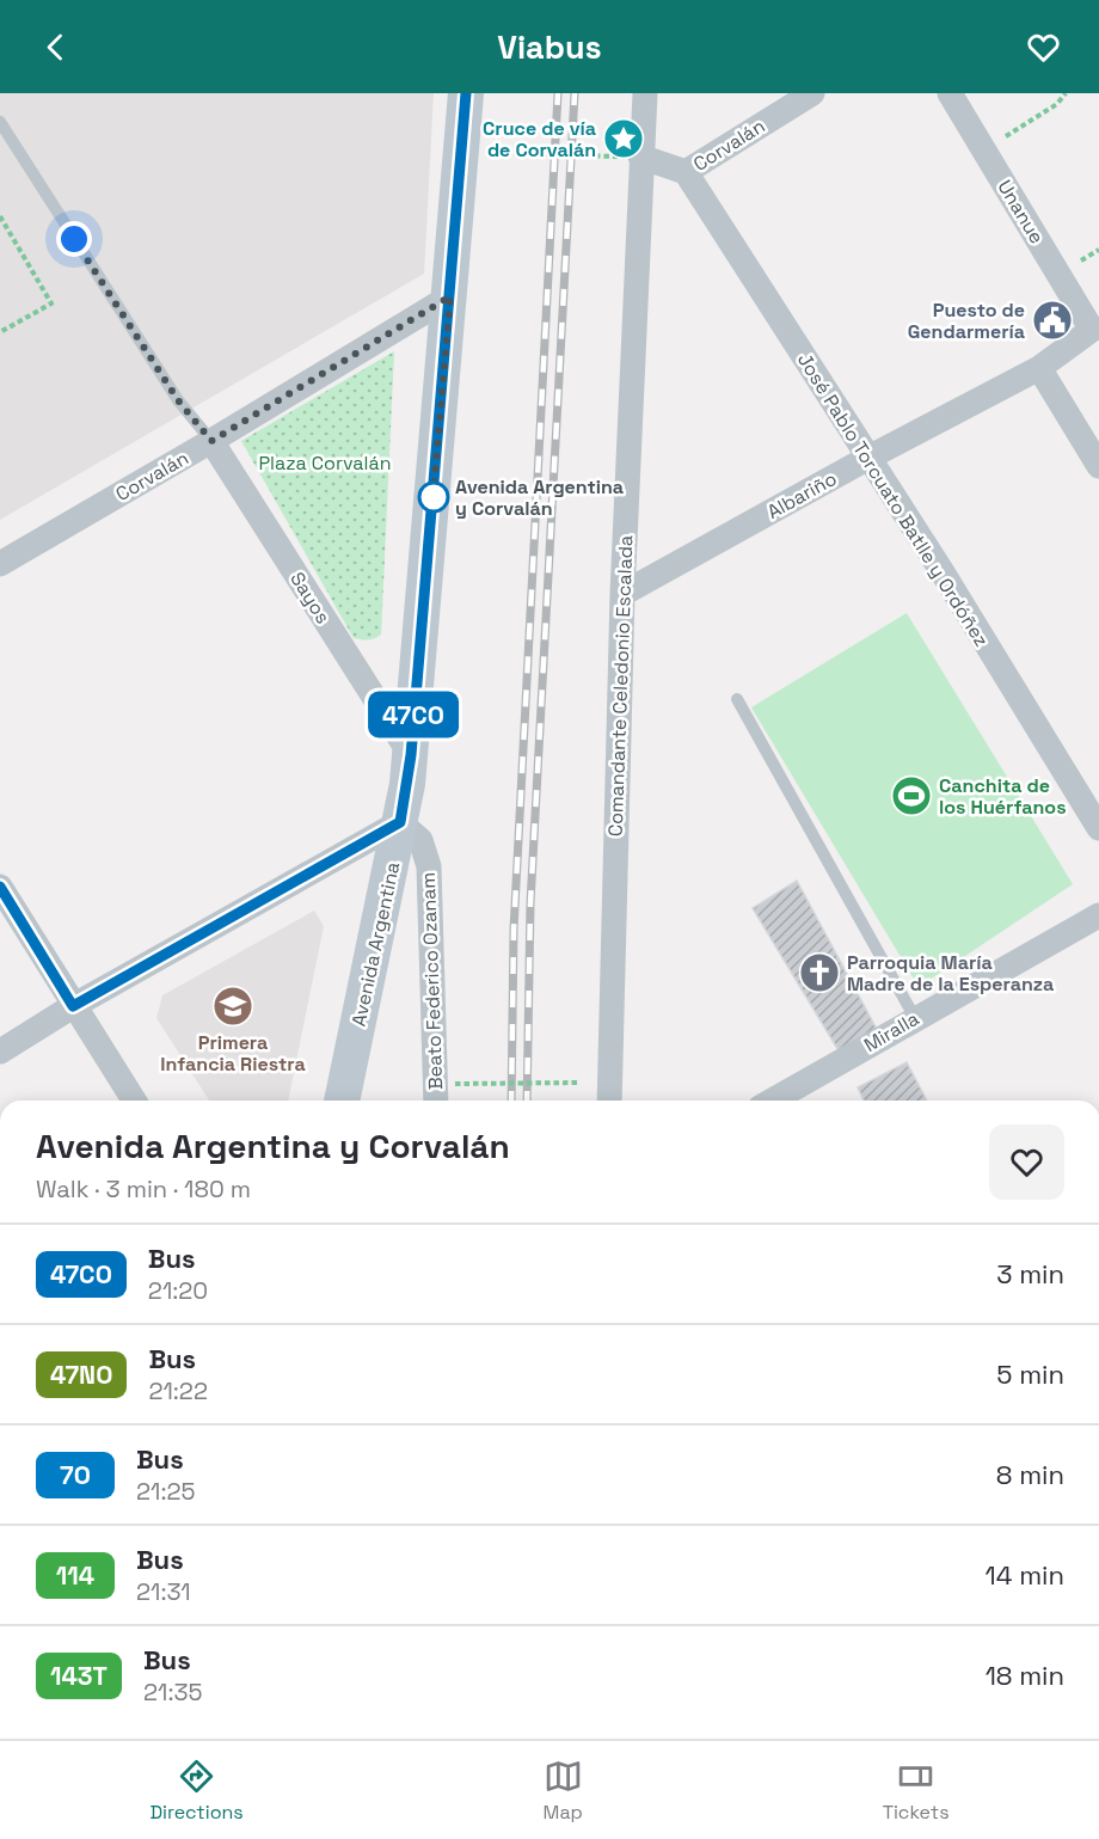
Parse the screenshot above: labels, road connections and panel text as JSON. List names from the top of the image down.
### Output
{
  "streets": {
    "main road": ["Avenida Argentina"],
    "street": [
      "Corvalán",
      "Unanue",
      "Albariño",
      "José Pablo Torcuato Batlle y Ordóñez",
      "Sayos",
      "Comandante Celedonio Escalada",
      "Beato Federico Ozanam",
      "Miralla"
    ]
  },
  "crossings": [
    ["Corvalán", "José Pablo Torcuato Batlle y Ordóñez"],
    ["Corvalán", "Sayos"],
    ["Corvalán", "Comandante Celedonio Escalada"],
    ["Corvalán", "Avenida Argentina"],
    ["Unanue", "Albariño"],
    ["Albariño", "José Pablo Torcuato Batlle y Ordóñez"],
    ["Albariño", "Comandante Celedonio Escalada"],
    ["Sayos", "Avenida Argentina"],
    ["Avenida Argentina", "Beato Federico Ozanam"]
  ],
  "parks": ["Plaza Corvalán"],
  "places": {
    "place": ["Cruce de vía de Corvalán"],
    "public building": ["Puesto de Gendarmería"],
    "other": ["Avenida Argentina y Corvalán"],
    "sports": ["Canchita de los Huérfanos"],
    "church": ["Parroquia María Madre de la Esperanza"],
    "school or university": ["Primera Infancia Riestra"]
  },
  "lines": ["bus line 47CO"],
  "page": {
    "header": "Viabus",
    "on_map": "47CO",
    "heading": ["Avenida Argentina y Corvalán", "Walk · 3 min · 180 m"],
    "list": [
      {
        "mark": "47CO",
        "name": "Bus",
        "note": "21:20",
        "value": "3 min"
      },
      {
        "mark": "47NO",
        "name": "Bus",
        "note": "21:22",
        "value": "5 min"
      },
      {
        "mark": "7O",
        "name": "Bus",
        "note": "21:25",
        "value": "8 min"
      },
      {
        "mark": "114",
        "name": "Bus",
        "note": "21:31",
        "value": "14 min"
      },
      {
        "mark": "143T",
        "name": "Bus",
        "note": "21:35",
        "value": "18 min"
      }
    ],
    "tabs": ["Directions", "Map", "Tickets"]
  }
}
